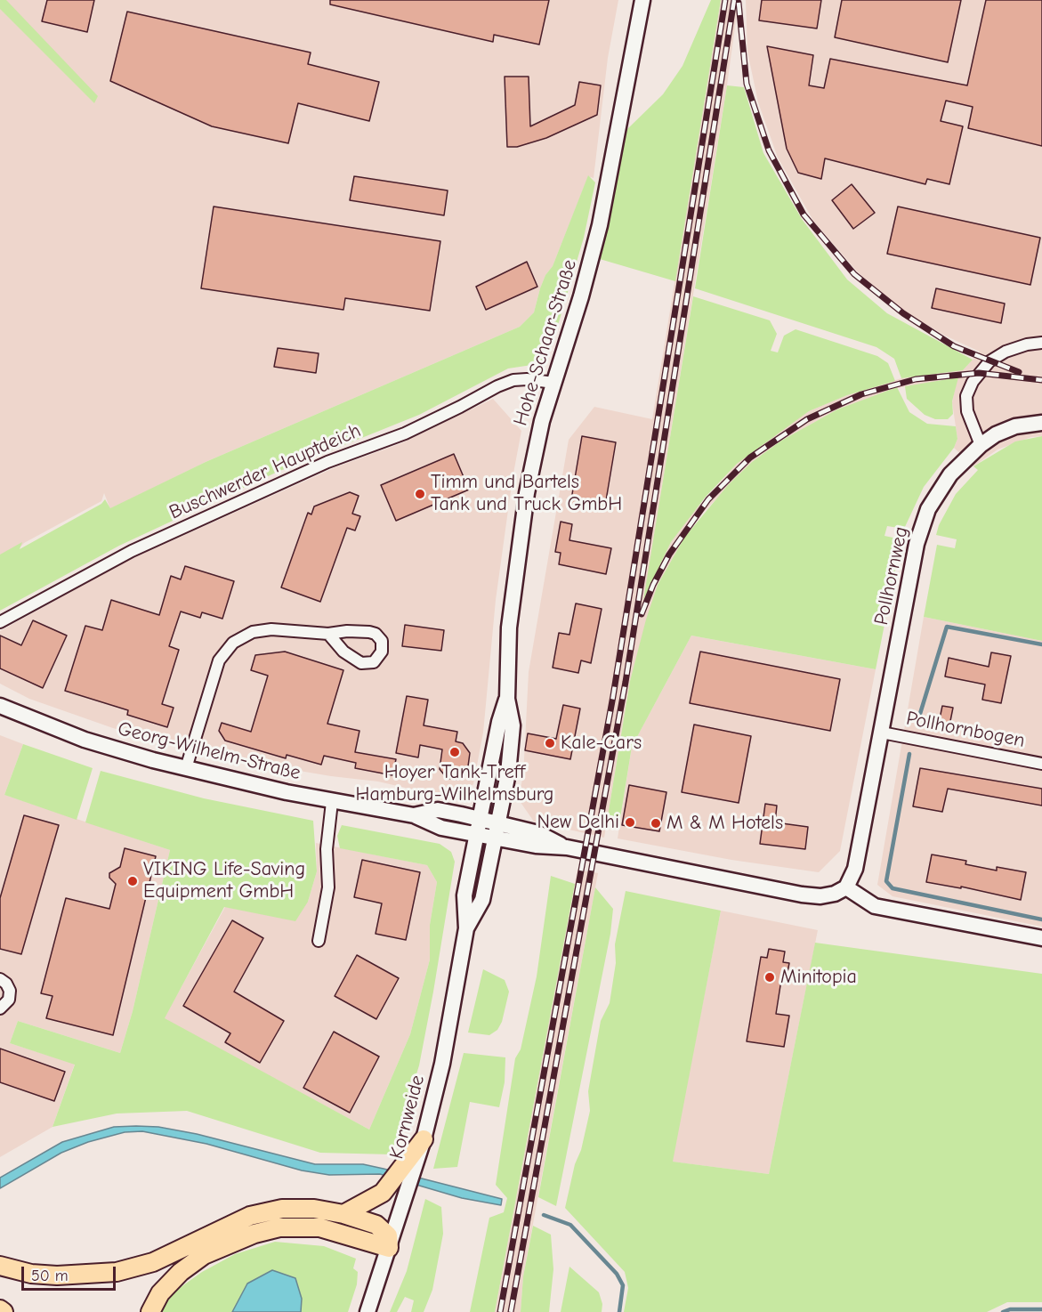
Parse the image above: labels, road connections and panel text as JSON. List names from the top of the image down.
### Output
{
  "streets": {
    "main road": [
      "Hohe-Schaar-Straße",
      "Pollhornweg",
      "Georg-Wilhelm-Straße",
      "Kornweide"
    ],
    "street": ["Buschwerder Hauptdeich", "Pollhornbogen"]
  },
  "crossings": [
    ["Hohe-Schaar-Straße", "Buschwerder Hauptdeich"],
    ["Hohe-Schaar-Straße", "Georg-Wilhelm-Straße"],
    ["Hohe-Schaar-Straße", "Kornweide"],
    ["Pollhornweg", "Pollhornbogen"],
    ["Pollhornweg", "Georg-Wilhelm-Straße"],
    ["Georg-Wilhelm-Straße", "Kornweide"]
  ],
  "places": [
    "Timm und Bartels Tank und Truck GmbH",
    "Kale-Cars",
    "Hoyer Tank-Treff Hamburg-Wilhelmsburg",
    "New Delhi",
    "M & M Hotels",
    "VIKING Life-Saving Equipment GmbH",
    "Minitopia"
  ],
  "scale_bar": "50 m"
}
